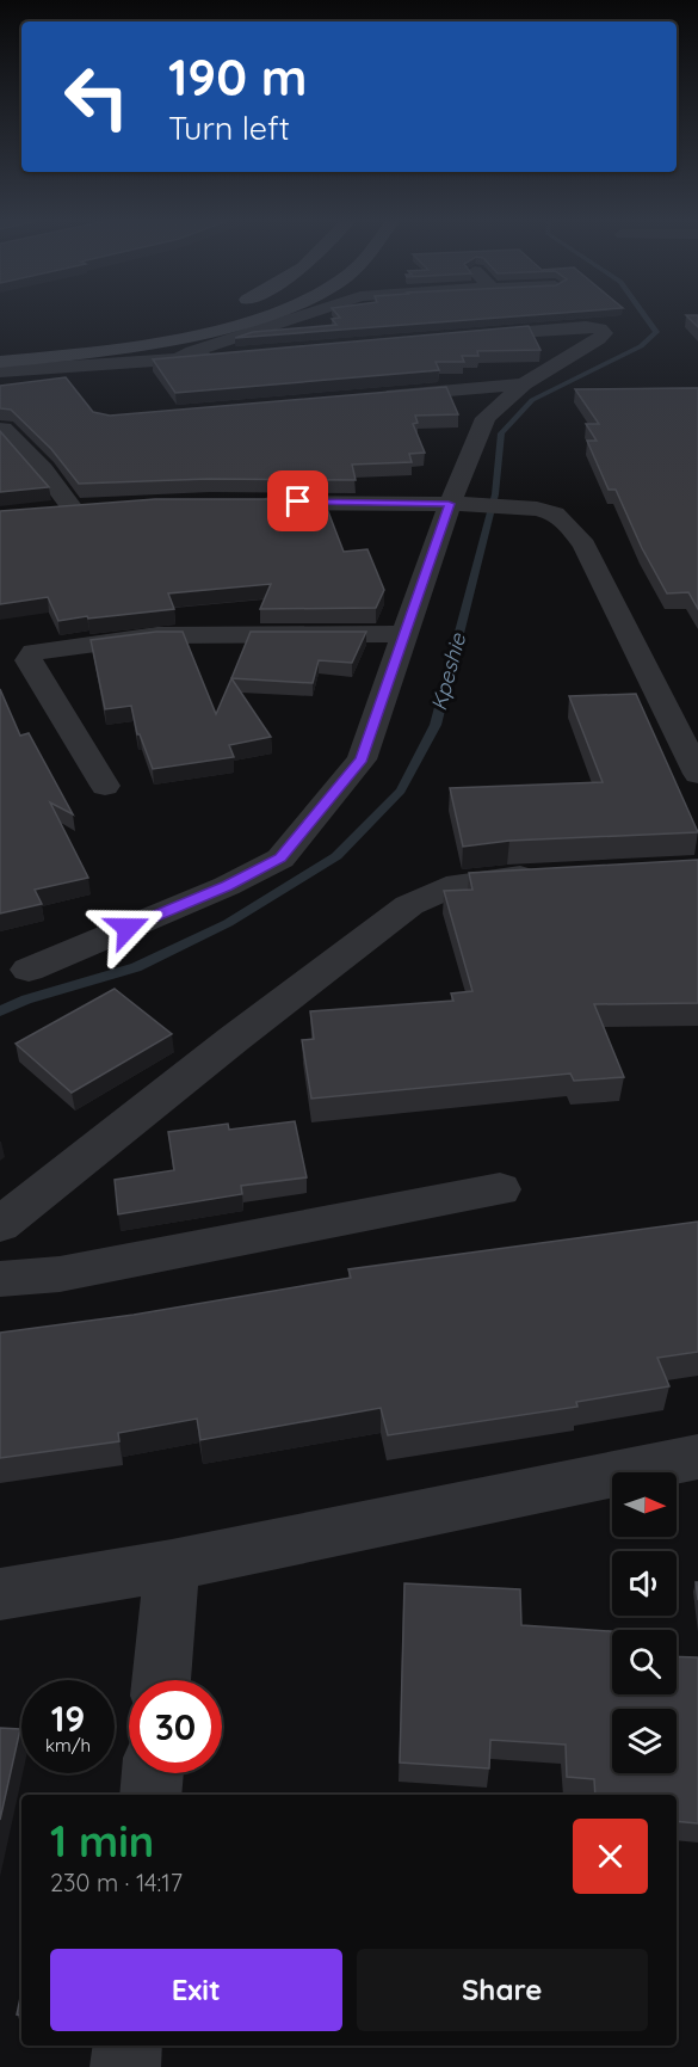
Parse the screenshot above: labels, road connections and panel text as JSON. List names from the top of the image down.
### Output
{
  "water": ["Kpeshie"],
  "north": "right",
  "page": {
    "turn": ["190 m", "Turn left"],
    "speed": "19 km/h",
    "limit": "30",
    "heading": ["1 min", "230 m · 14:17"],
    "buttons": ["Exit", "Share"]
  }
}
